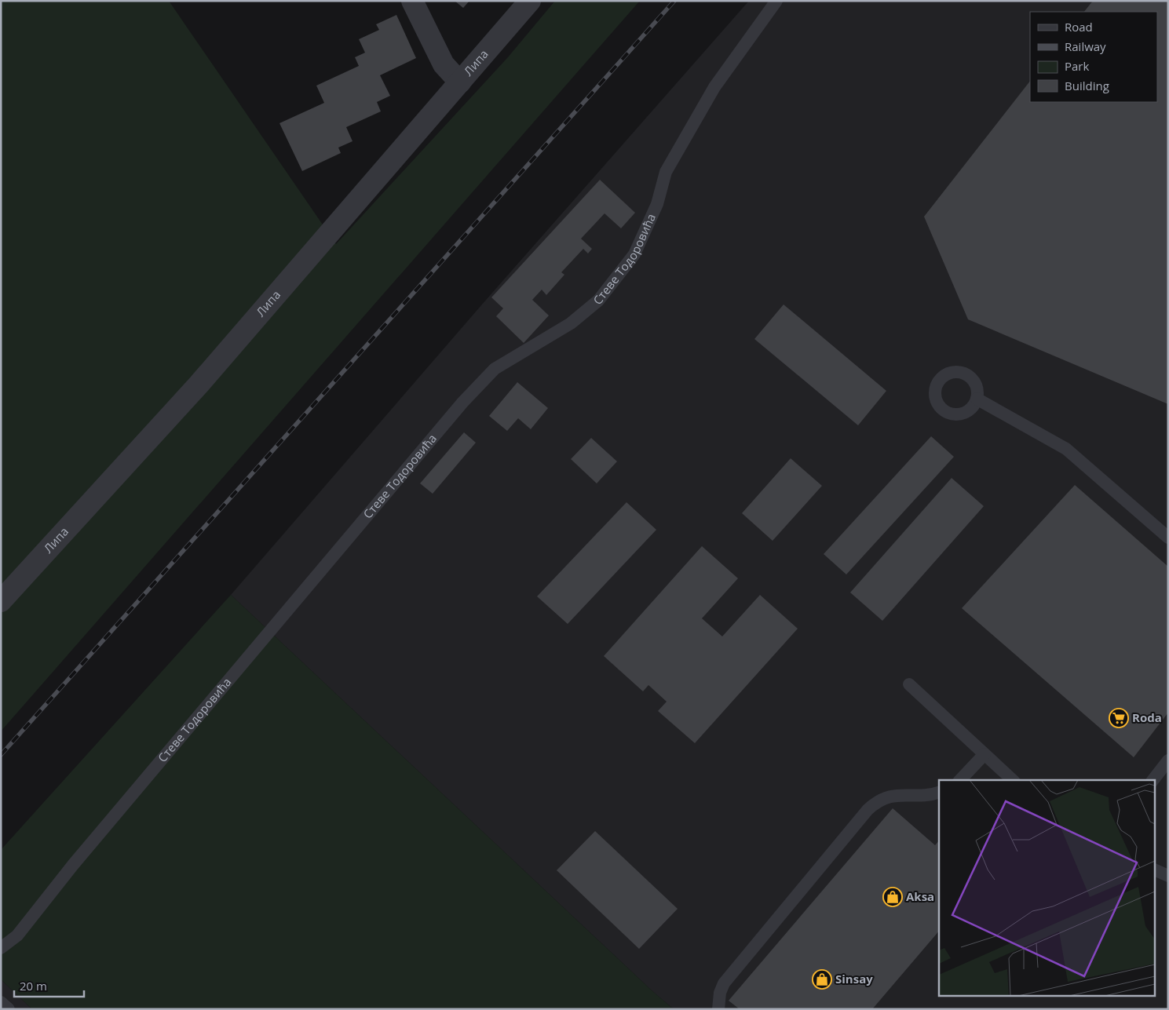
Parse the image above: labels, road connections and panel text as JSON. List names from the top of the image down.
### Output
{
  "streets": {
    "street": ["Липа"],
    "lane": ["Стеве Тодоровића"]
  },
  "places": {
    "supermarket": ["Roda"],
    "shop": ["Aksa", "Sinsay"]
  },
  "legend": [
    "Road",
    "Railway",
    "Park",
    "Building"
  ],
  "scale_bar": "20 m"
}
